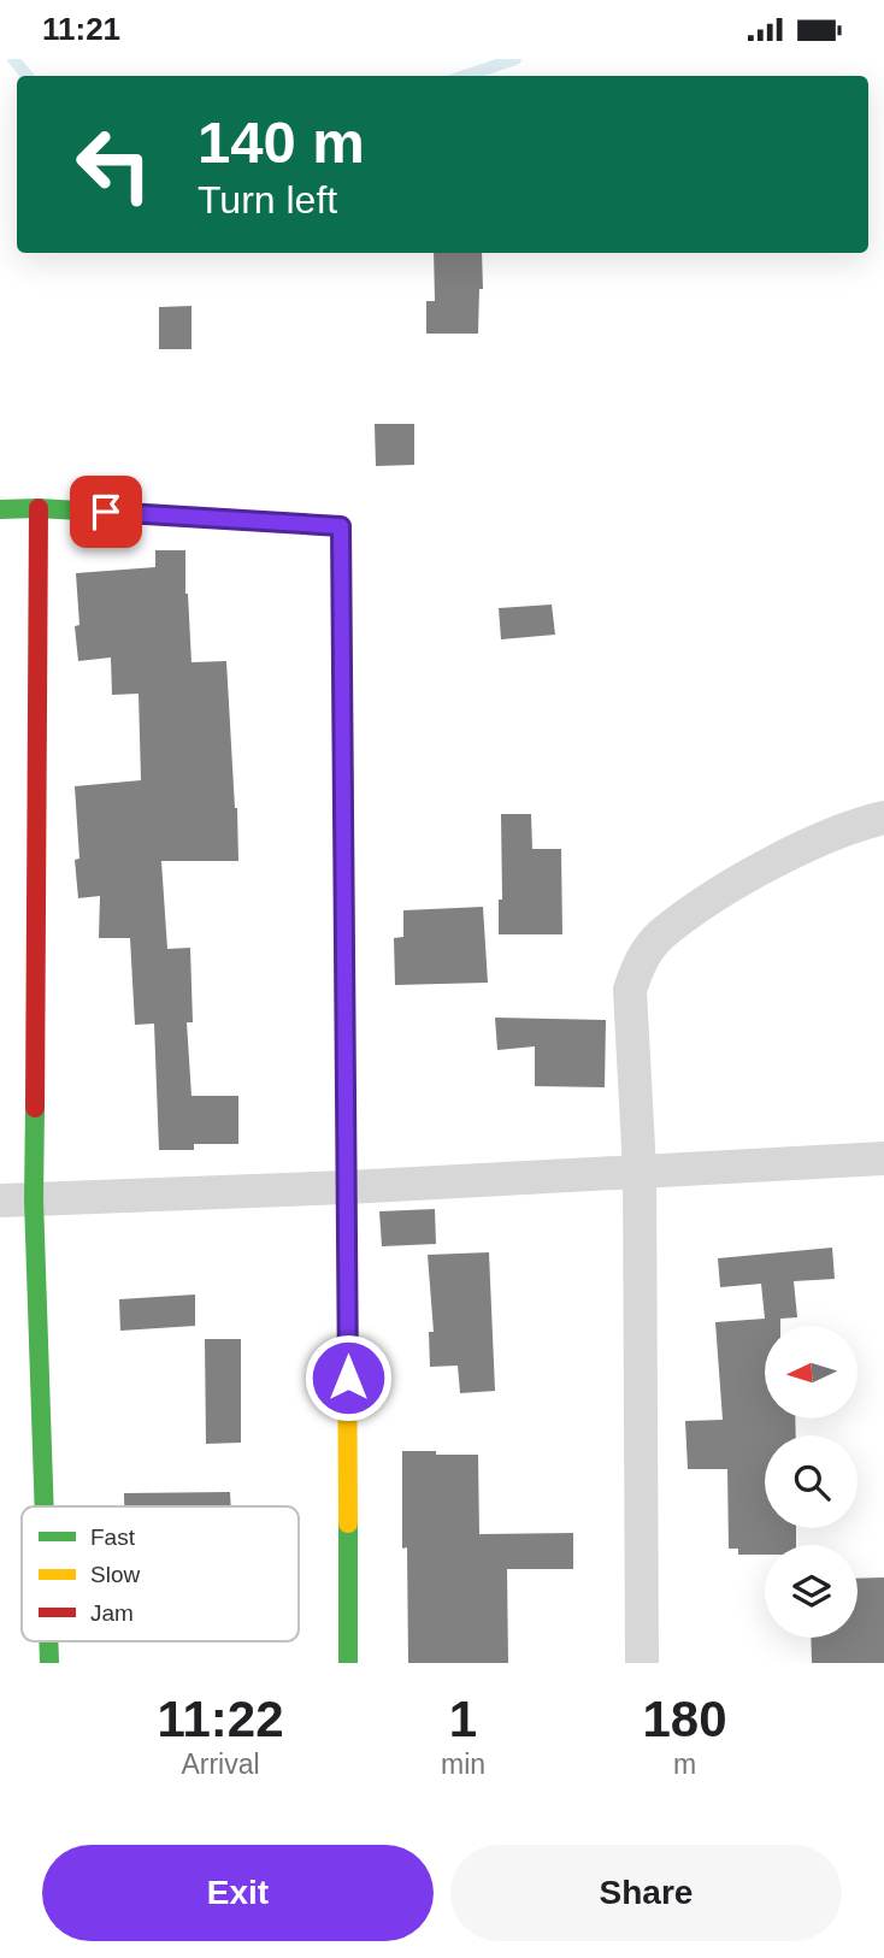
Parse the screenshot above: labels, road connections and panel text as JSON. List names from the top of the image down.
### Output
{
  "legend": ["Fast", "Slow", "Jam"],
  "north": "left",
  "page": {
    "status": "11:21",
    "turn": ["140 m", "Turn left"],
    "eta": [
      "11:22",
      "Arrival",
      "1",
      "min",
      "180",
      "m"
    ],
    "buttons": ["Exit", "Share"]
  }
}
